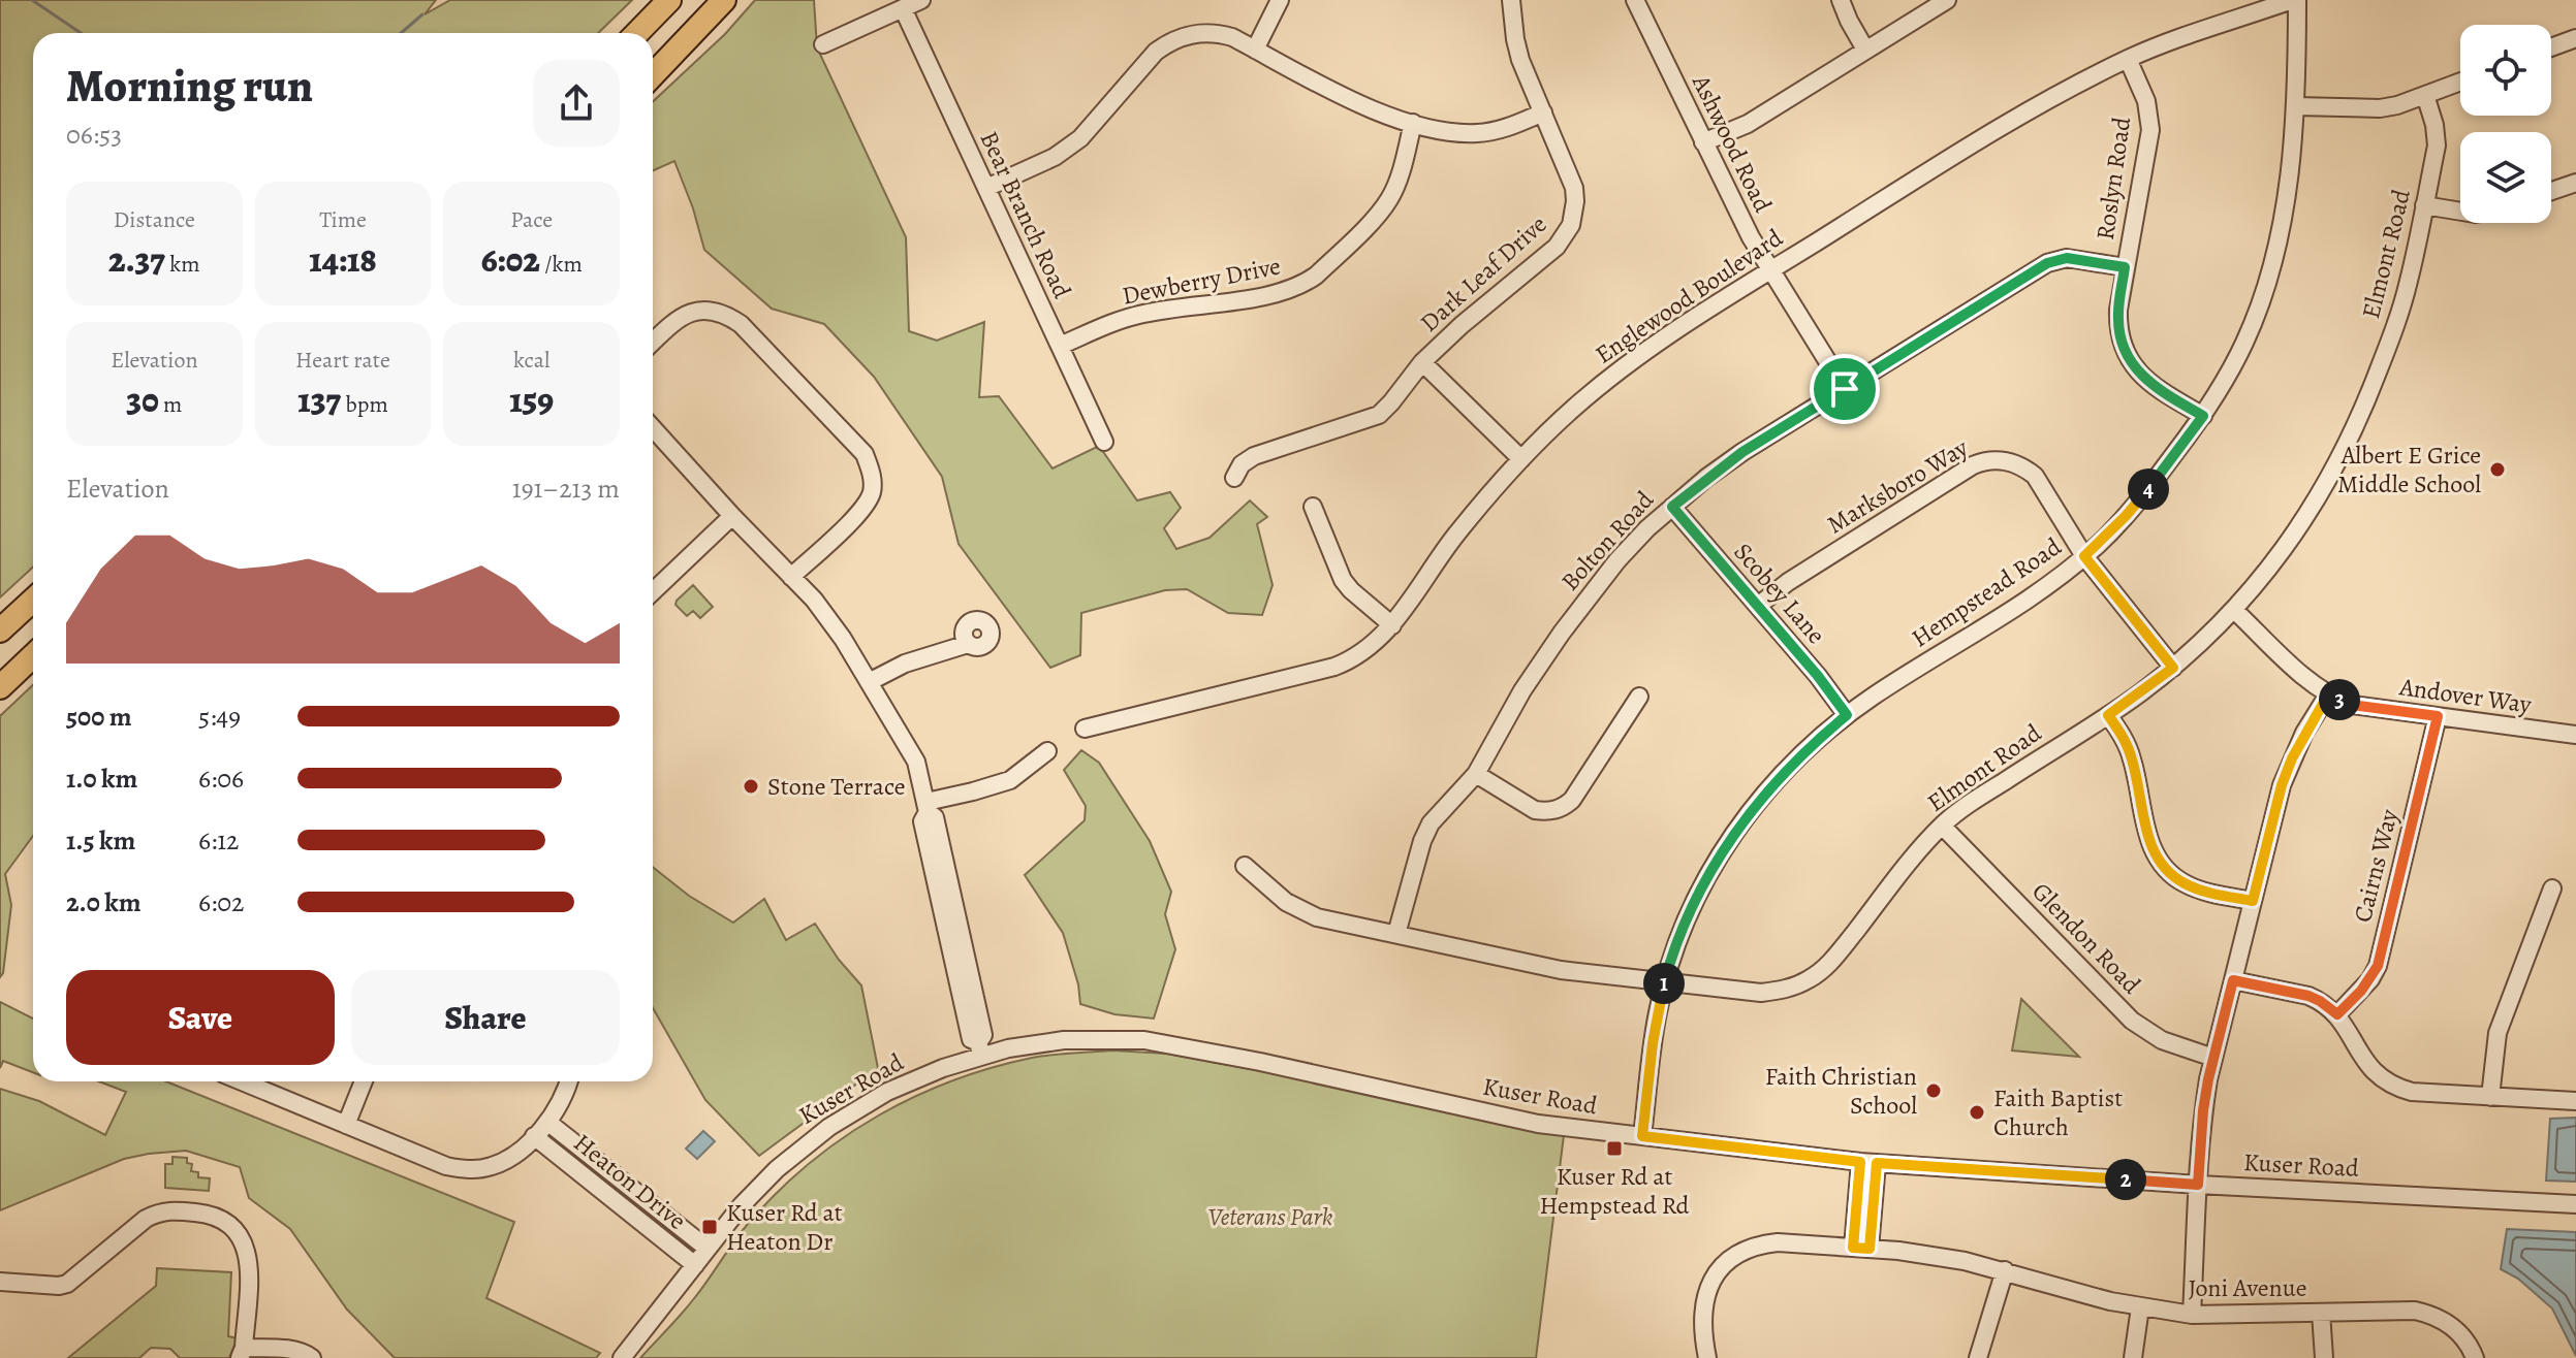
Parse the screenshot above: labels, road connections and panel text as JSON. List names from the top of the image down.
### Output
{
  "streets": {
    "street": [
      "Ashwood Road",
      "Roslyn Road",
      "Bear Branch Road",
      "Elmont Road",
      "Dark Leaf Drive",
      "Dewberry Drive",
      "Englewood Boulevard",
      "Marksboro Way",
      "Bolton Road",
      "Hempstead Road",
      "Scobey Lane",
      "Andover Way",
      "Cairns Way",
      "Glendon Road",
      "Kuser Road",
      "Heaton Drive",
      "Joni Avenue"
    ]
  },
  "crossings": [
    ["Ashwood Road", "Englewood Boulevard"],
    ["Ashwood Road", "Bolton Road"],
    ["Roslyn Road", "Englewood Boulevard"],
    ["Roslyn Road", "Bolton Road"],
    ["Roslyn Road", "Hempstead Road"],
    ["Bear Branch Road", "Dewberry Drive"],
    ["Elmont Road", "Marksboro Way"],
    ["Elmont Road", "Bolton Road"],
    ["Elmont Road", "Hempstead Road"],
    ["Elmont Road", "Andover Way"],
    ["Elmont Road", "Glendon Road"],
    ["Englewood Boulevard", "Hempstead Road"],
    ["Marksboro Way", "Hempstead Road"],
    ["Marksboro Way", "Scobey Lane"],
    ["Bolton Road", "Scobey Lane"],
    ["Hempstead Road", "Scobey Lane"],
    ["Hempstead Road", "Kuser Road"],
    ["Andover Way", "Cairns Way"],
    ["Kuser Road", "Heaton Drive"]
  ],
  "parks": ["Veterans Park"],
  "places": {
    "other": [
      "Albert E Grice Middle School",
      "Stone Terrace",
      "Faith Christian School",
      "Faith Baptist Church"
    ],
    "transit": ["Kuser Rd at Hempstead Rd", "Kuser Rd at Heaton Dr"]
  },
  "page": {
    "heading": ["Morning run", "06:53"],
    "stats": [
      ["Distance", "2.37 km"],
      ["Time", "14:18"],
      ["Pace", "6:02 /km"],
      ["Elevation", "30 m"],
      ["Heart rate", "137 bpm"],
      ["kcal", "159"]
    ],
    "chart": ["Elevation", "191–213 m"],
    "pins": [
      "4",
      "3",
      "1",
      "2"
    ],
    "list": [
      {
        "name": "500 m",
        "note": "5:49"
      },
      {
        "name": "1.0 km",
        "note": "6:06"
      },
      {
        "name": "1.5 km",
        "note": "6:12"
      },
      {
        "name": "2.0 km",
        "note": "6:02"
      }
    ],
    "buttons": ["Save", "Share"]
  }
}
